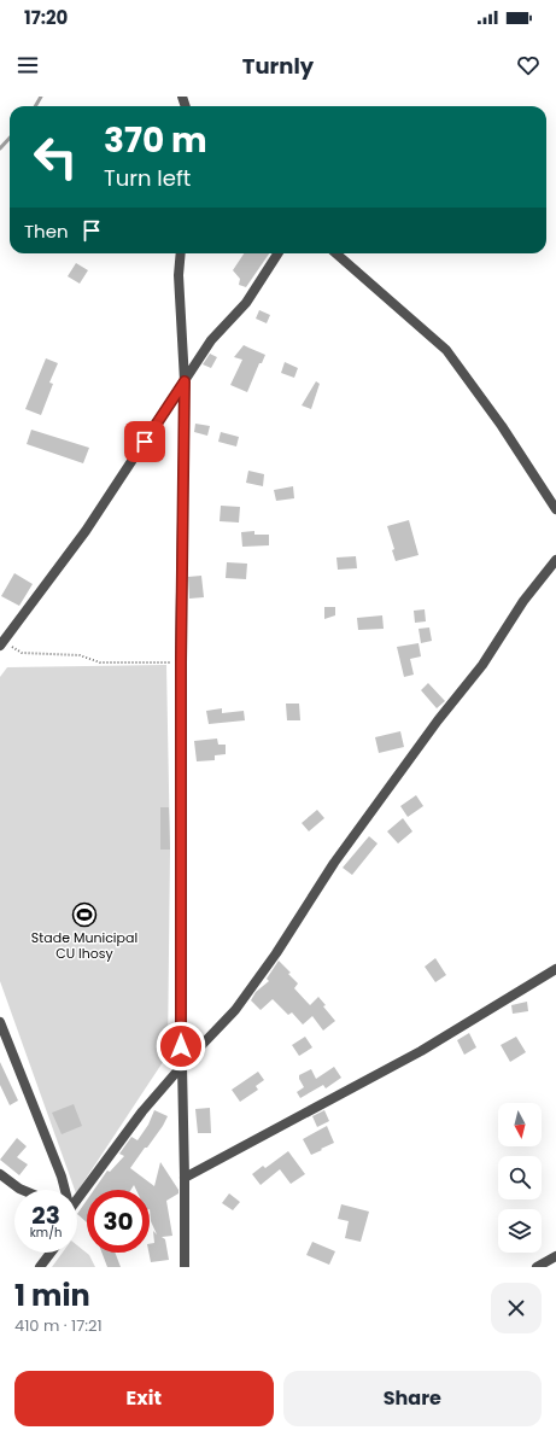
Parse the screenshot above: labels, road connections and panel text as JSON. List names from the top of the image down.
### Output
{
  "places": {
    "sports": ["Stade Municipal CU Ihosy"]
  },
  "north": "bottom",
  "page": {
    "status": "17:20",
    "header": "Turnly",
    "turn": ["370 m", "Turn left"],
    "then": "Then",
    "speed": "23 km/h",
    "limit": "30",
    "heading": ["1 min", "410 m · 17:21"],
    "buttons": ["Exit", "Share"]
  }
}
